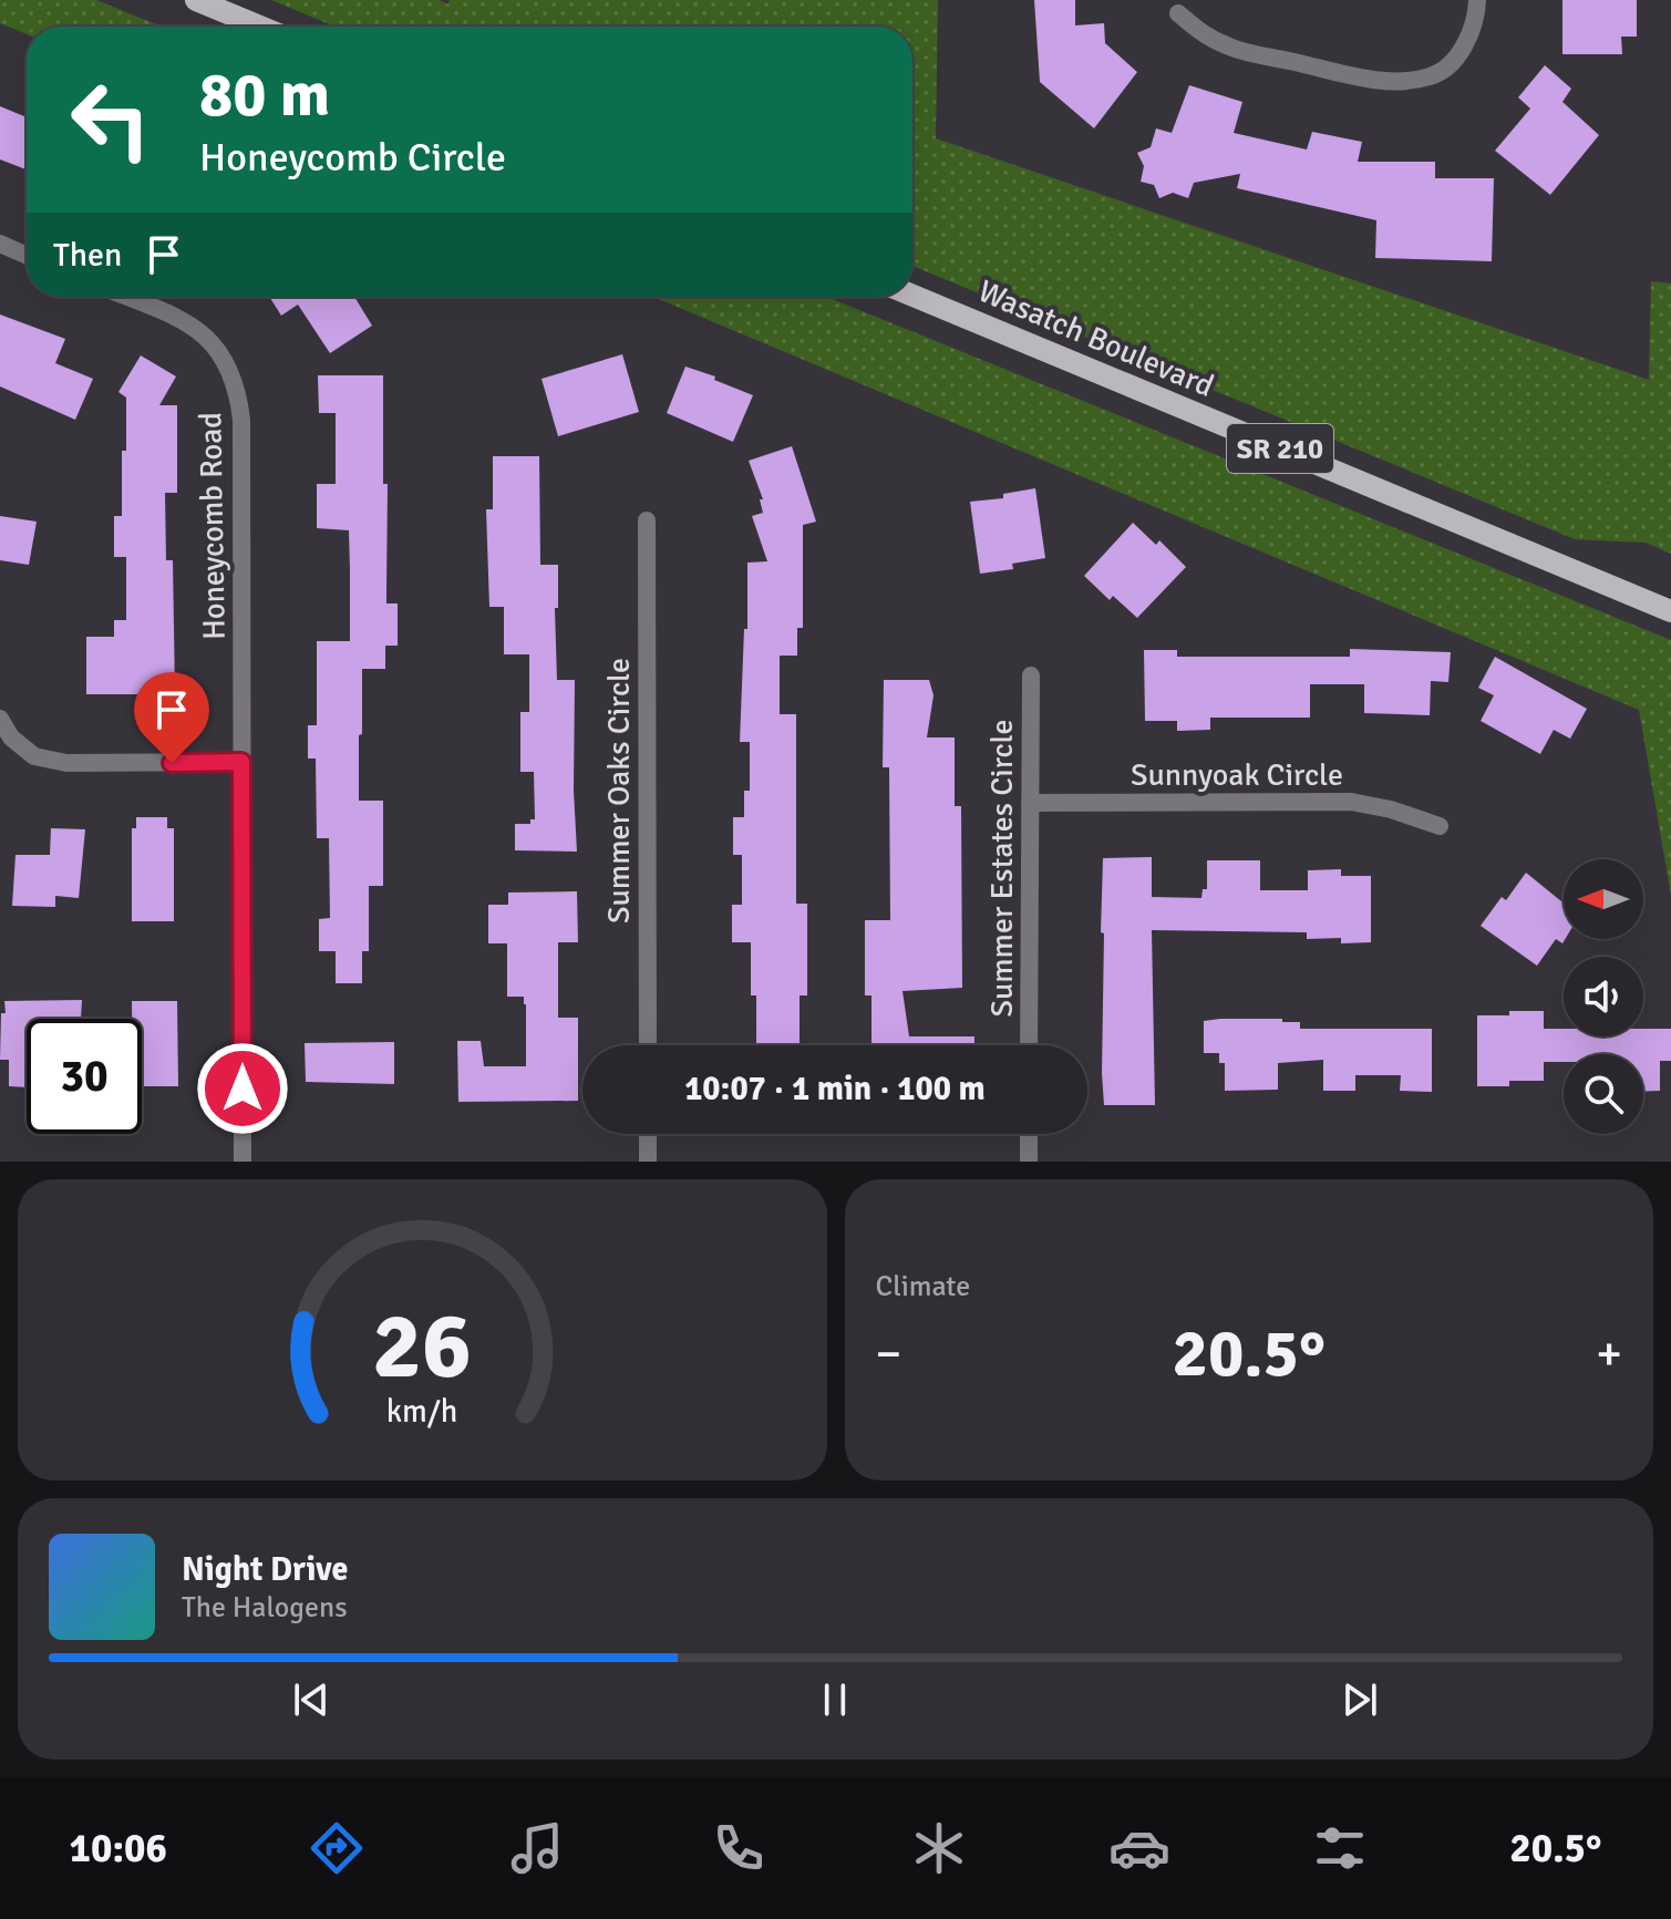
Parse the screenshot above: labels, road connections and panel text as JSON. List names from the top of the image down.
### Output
{
  "streets": {
    "main road": ["Wasatch Boulevard", "SR 210"],
    "street": [
      "Honeycomb Road",
      "Sunnyoak Circle",
      "Summer Oaks Circle",
      "Summer Estates Circle"
    ]
  },
  "crossings": [
    ["Sunnyoak Circle", "Summer Estates Circle"]
  ],
  "north": "left",
  "page": {
    "turn": ["80 m", "Honeycomb Circle"],
    "then": "Then",
    "limit": "30",
    "trip": "10:07 · 1 min · 100 m",
    "tile": "Climate",
    "heat": ["−", "20.5°", "+"],
    "song": ["Night Drive", "The Halogens"],
    "tabs": ["10:06", "20.5°"],
    "gauge": ["26", "km/h"]
  }
}
